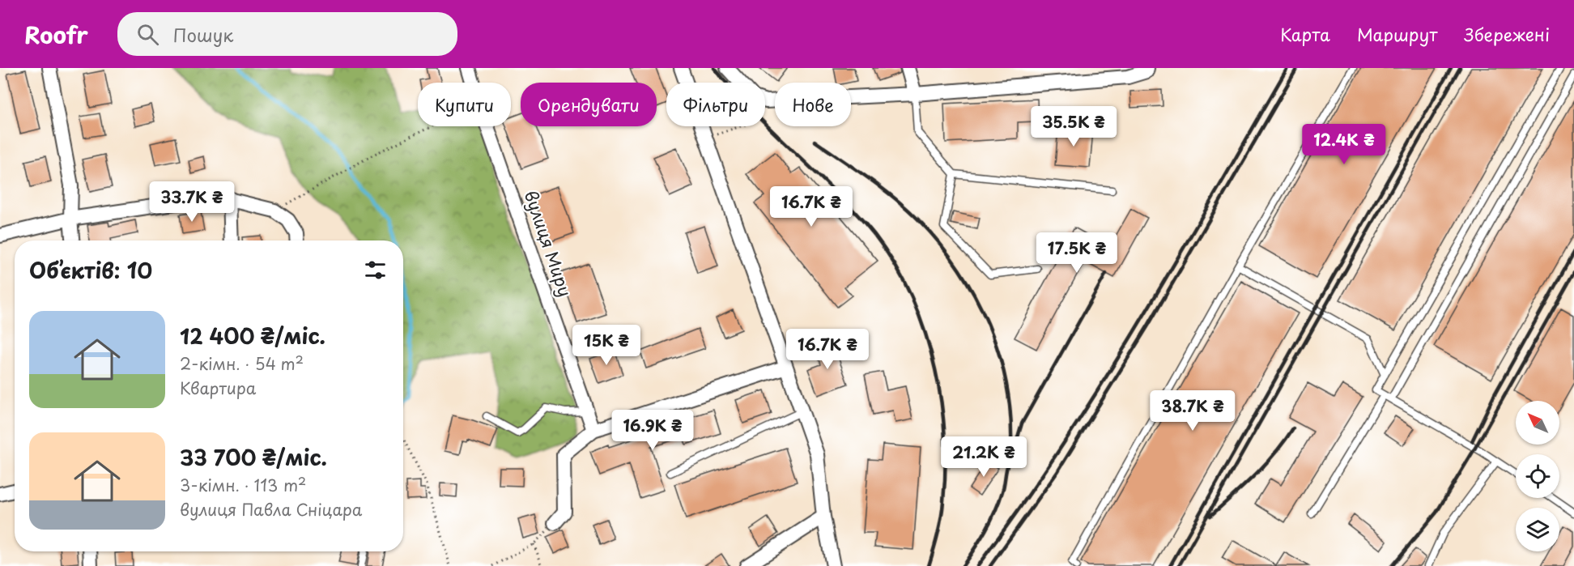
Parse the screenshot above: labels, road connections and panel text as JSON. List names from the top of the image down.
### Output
{
  "streets": {
    "street": ["вулиця Миру"]
  },
  "north": "top left",
  "page": {
    "header": "Roofr",
    "search": "Пошук",
    "nav": ["Карта", "Маршрут", "Збережені"],
    "chip": [
      "Купити",
      "Орендувати",
      "Фільтри",
      "Нове"
    ],
    "price": [
      "35.5K ₴",
      "12.4K ₴",
      "33.7K ₴",
      "16.7K ₴",
      "17.5K ₴",
      "15K ₴",
      "16.7K ₴",
      "38.7K ₴",
      "16.9K ₴",
      "21.2K ₴"
    ],
    "heading": "Об’єктів: 10",
    "list": [
      {
        "name": "12 400 ₴/міс.",
        "note": "2-кімн. · 54 m² · Квартира"
      },
      {
        "name": "33 700 ₴/міс.",
        "note": "3-кімн. · 113 m² · вулиця Павла Сніцара"
      }
    ]
  }
}
